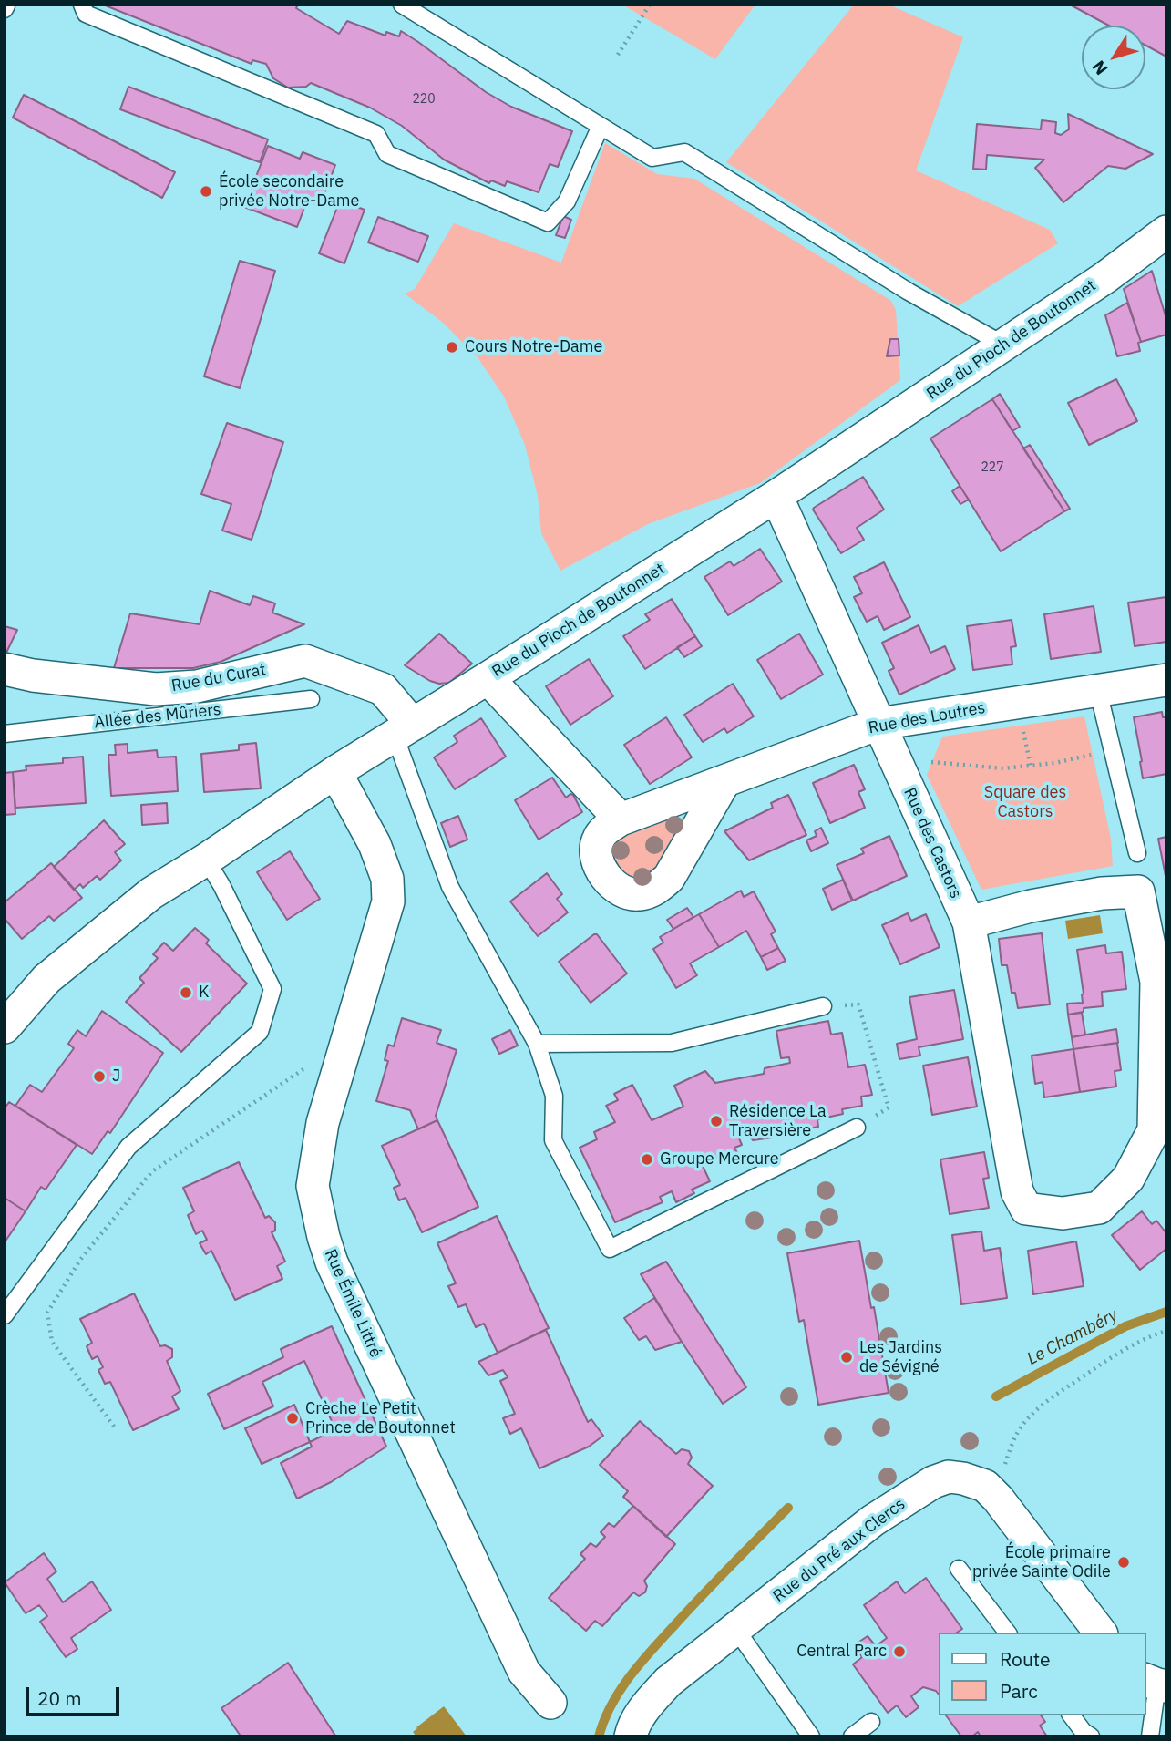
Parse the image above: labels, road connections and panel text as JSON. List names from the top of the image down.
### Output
{
  "streets": {
    "street": [
      "Rue du Pioch de Boutonnet",
      "Rue du Curat",
      "Rue des Loutres",
      "Rue des Castors",
      "Rue Émile Littré",
      "Rue du Pré aux Clercs"
    ],
    "lane": ["Allée des Mûriers"]
  },
  "crossings": [
    ["Rue du Pioch de Boutonnet", "Rue du Curat"],
    ["Rue du Pioch de Boutonnet", "Rue des Castors"],
    ["Rue du Pioch de Boutonnet", "Rue Émile Littré"],
    ["Rue des Loutres", "Rue des Castors"]
  ],
  "water": ["Le Chambéry"],
  "parks": ["Square des Castors"],
  "places": [
    "École secondaire privée Notre-Dame",
    "Cours Notre-Dame",
    "K",
    "J",
    "Résidence La Traversière",
    "Groupe Mercure",
    "Les Jardins de Sévigné",
    "Crèche Le Petit Prince de Boutonnet",
    "École primaire privée Sainte Odile",
    "Central Parc"
  ],
  "house_numbers": ["220", "227"],
  "legend": ["Route", "Parc"],
  "scale_bar": "20 m",
  "north": "bottom left"
}
